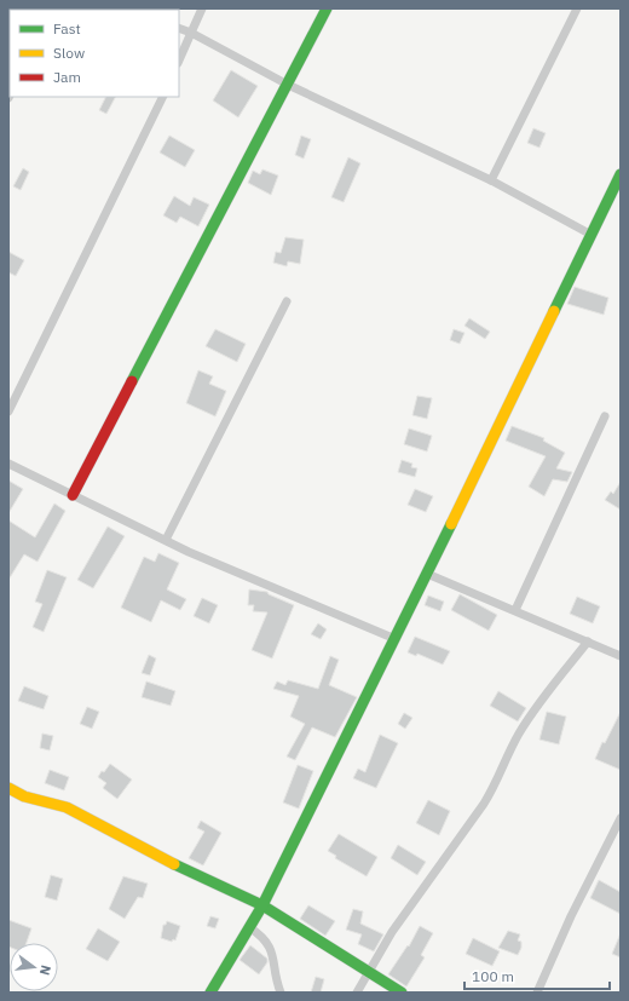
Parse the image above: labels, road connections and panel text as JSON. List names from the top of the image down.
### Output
{
  "legend": ["Fast", "Slow", "Jam"],
  "scale_bar": "100 m",
  "north": "right"
}
